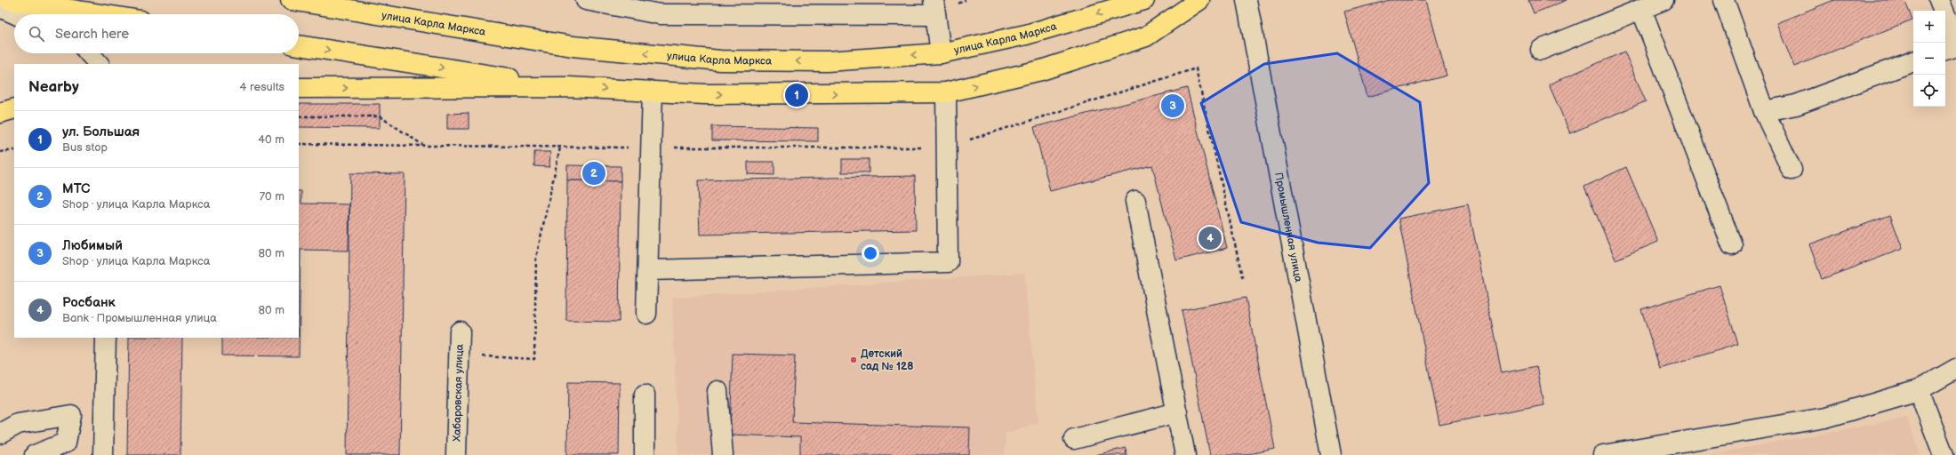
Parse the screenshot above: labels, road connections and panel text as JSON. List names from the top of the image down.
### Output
{
  "streets": {
    "highway": ["улица Карла Маркса"],
    "street": ["Промышленная улица", "Хабаровская улица"]
  },
  "places": ["Детский сад № 128"],
  "page": {
    "map_buttons": ["+", "−"],
    "search": "Search here",
    "heading": ["Nearby", "4 results"],
    "pins": [
      "1",
      "3",
      "2",
      "4"
    ],
    "list": [
      {
        "mark": "1",
        "name": "ул. Большая",
        "note": "Bus stop",
        "value": "40 m"
      },
      {
        "mark": "2",
        "name": "МТС",
        "note": "Shop · улица Карла Маркса",
        "value": "70 m"
      },
      {
        "mark": "3",
        "name": "Любимый",
        "note": "Shop · улица Карла Маркса",
        "value": "80 m"
      },
      {
        "mark": "4",
        "name": "Росбанк",
        "note": "Bank · Промышленная улица",
        "value": "80 m"
      }
    ]
  }
}
